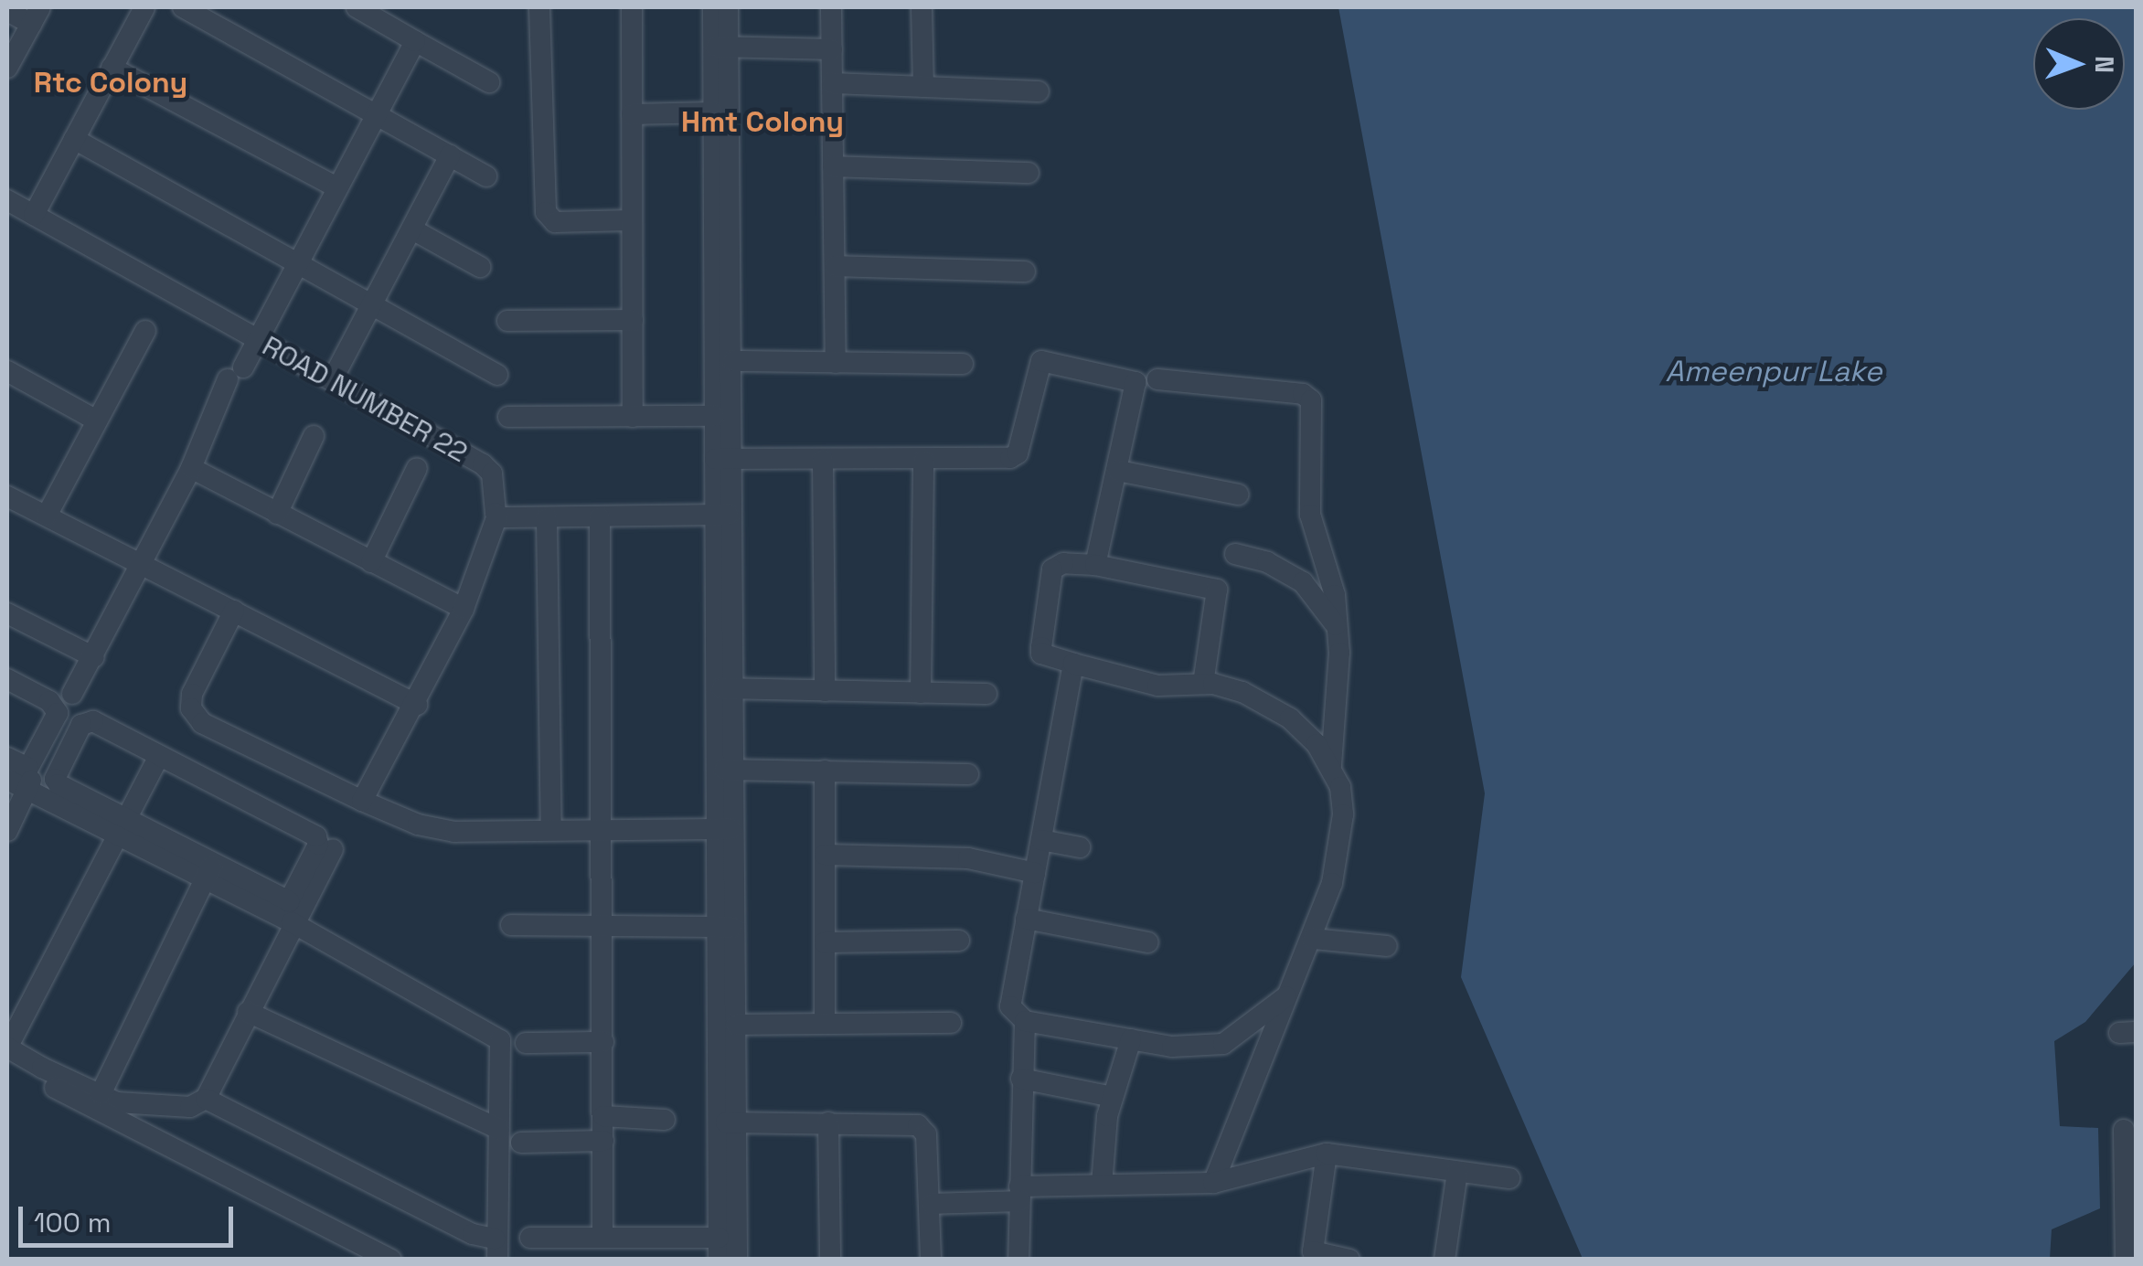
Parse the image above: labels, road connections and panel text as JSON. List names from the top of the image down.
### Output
{
  "streets": {
    "street": ["ROAD NUMBER 22"]
  },
  "districts": ["Rtc Colony", "Hmt Colony"],
  "water": ["Ameenpur Lake"],
  "scale_bar": "100 m",
  "north": "right"
}
